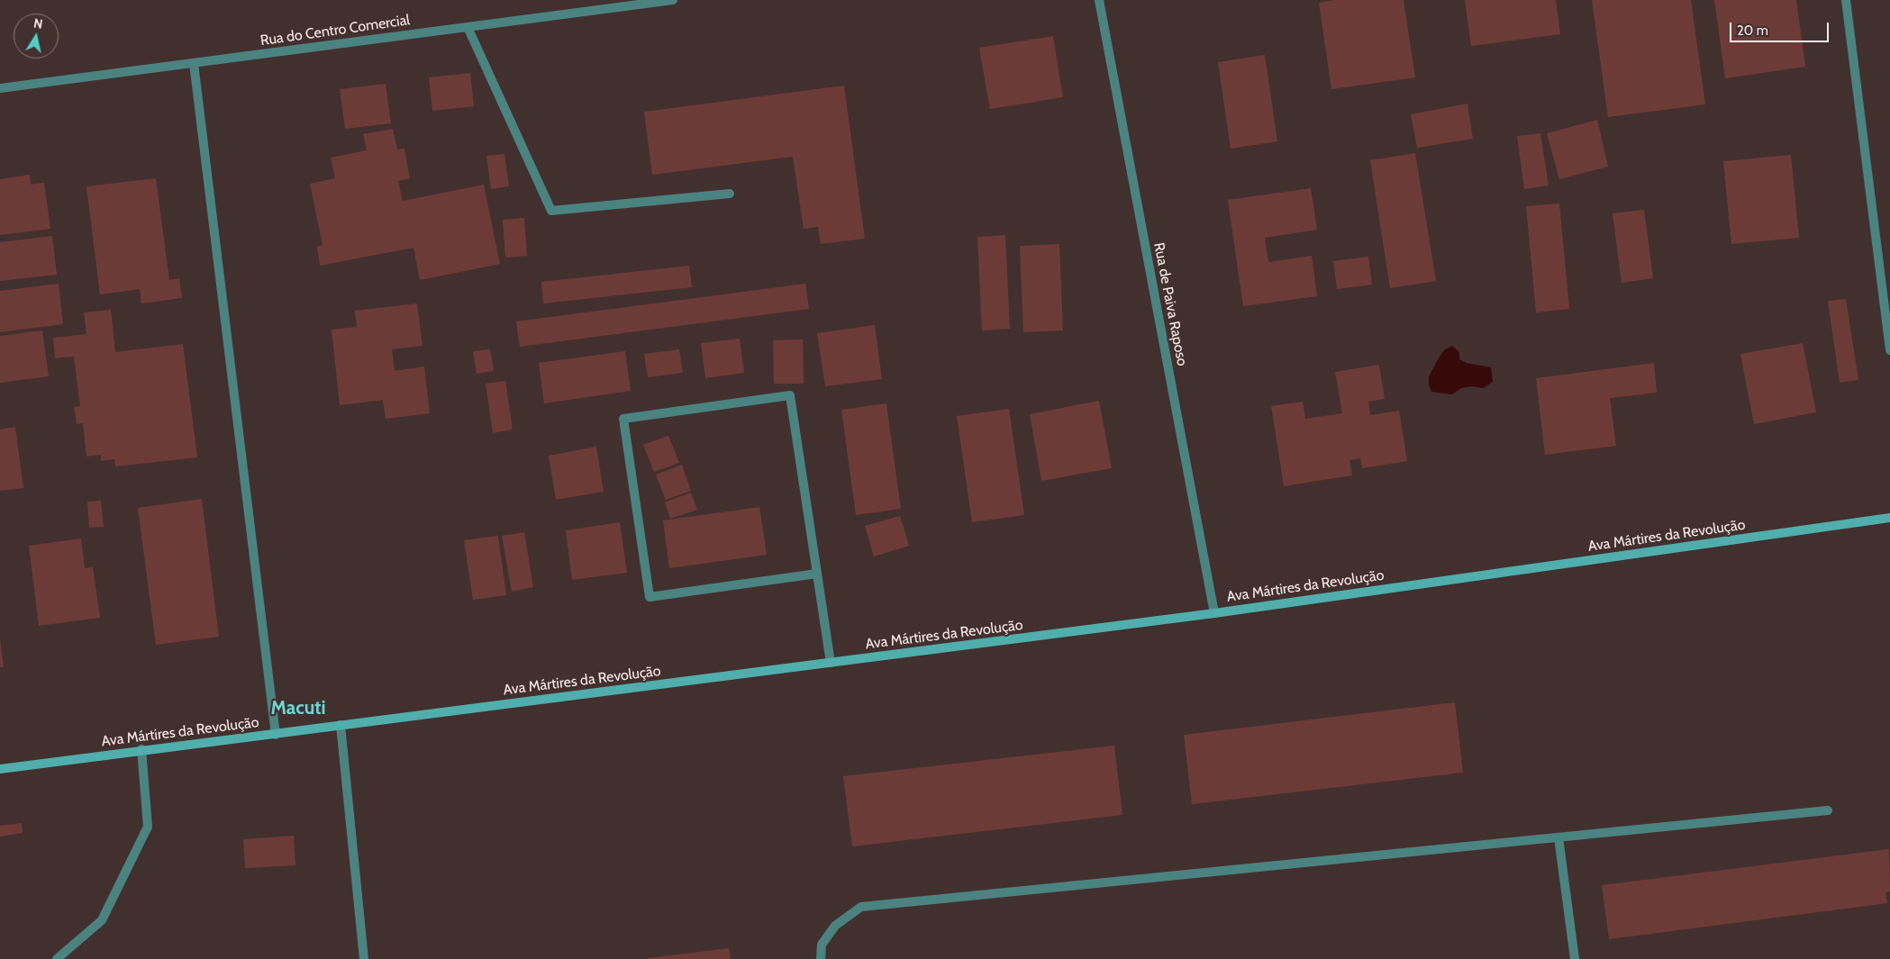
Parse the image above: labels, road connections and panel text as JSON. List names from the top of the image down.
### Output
{
  "streets": {
    "street": ["Rua do Centro Comercial", "Rua de Paiva Raposo", "Ava Mártires da Revolução"]
  },
  "crossings": [
    ["Rua de Paiva Raposo", "Ava Mártires da Revolução"]
  ],
  "districts": ["Macuti"],
  "scale_bar": "20 m",
  "north": "top"
}
